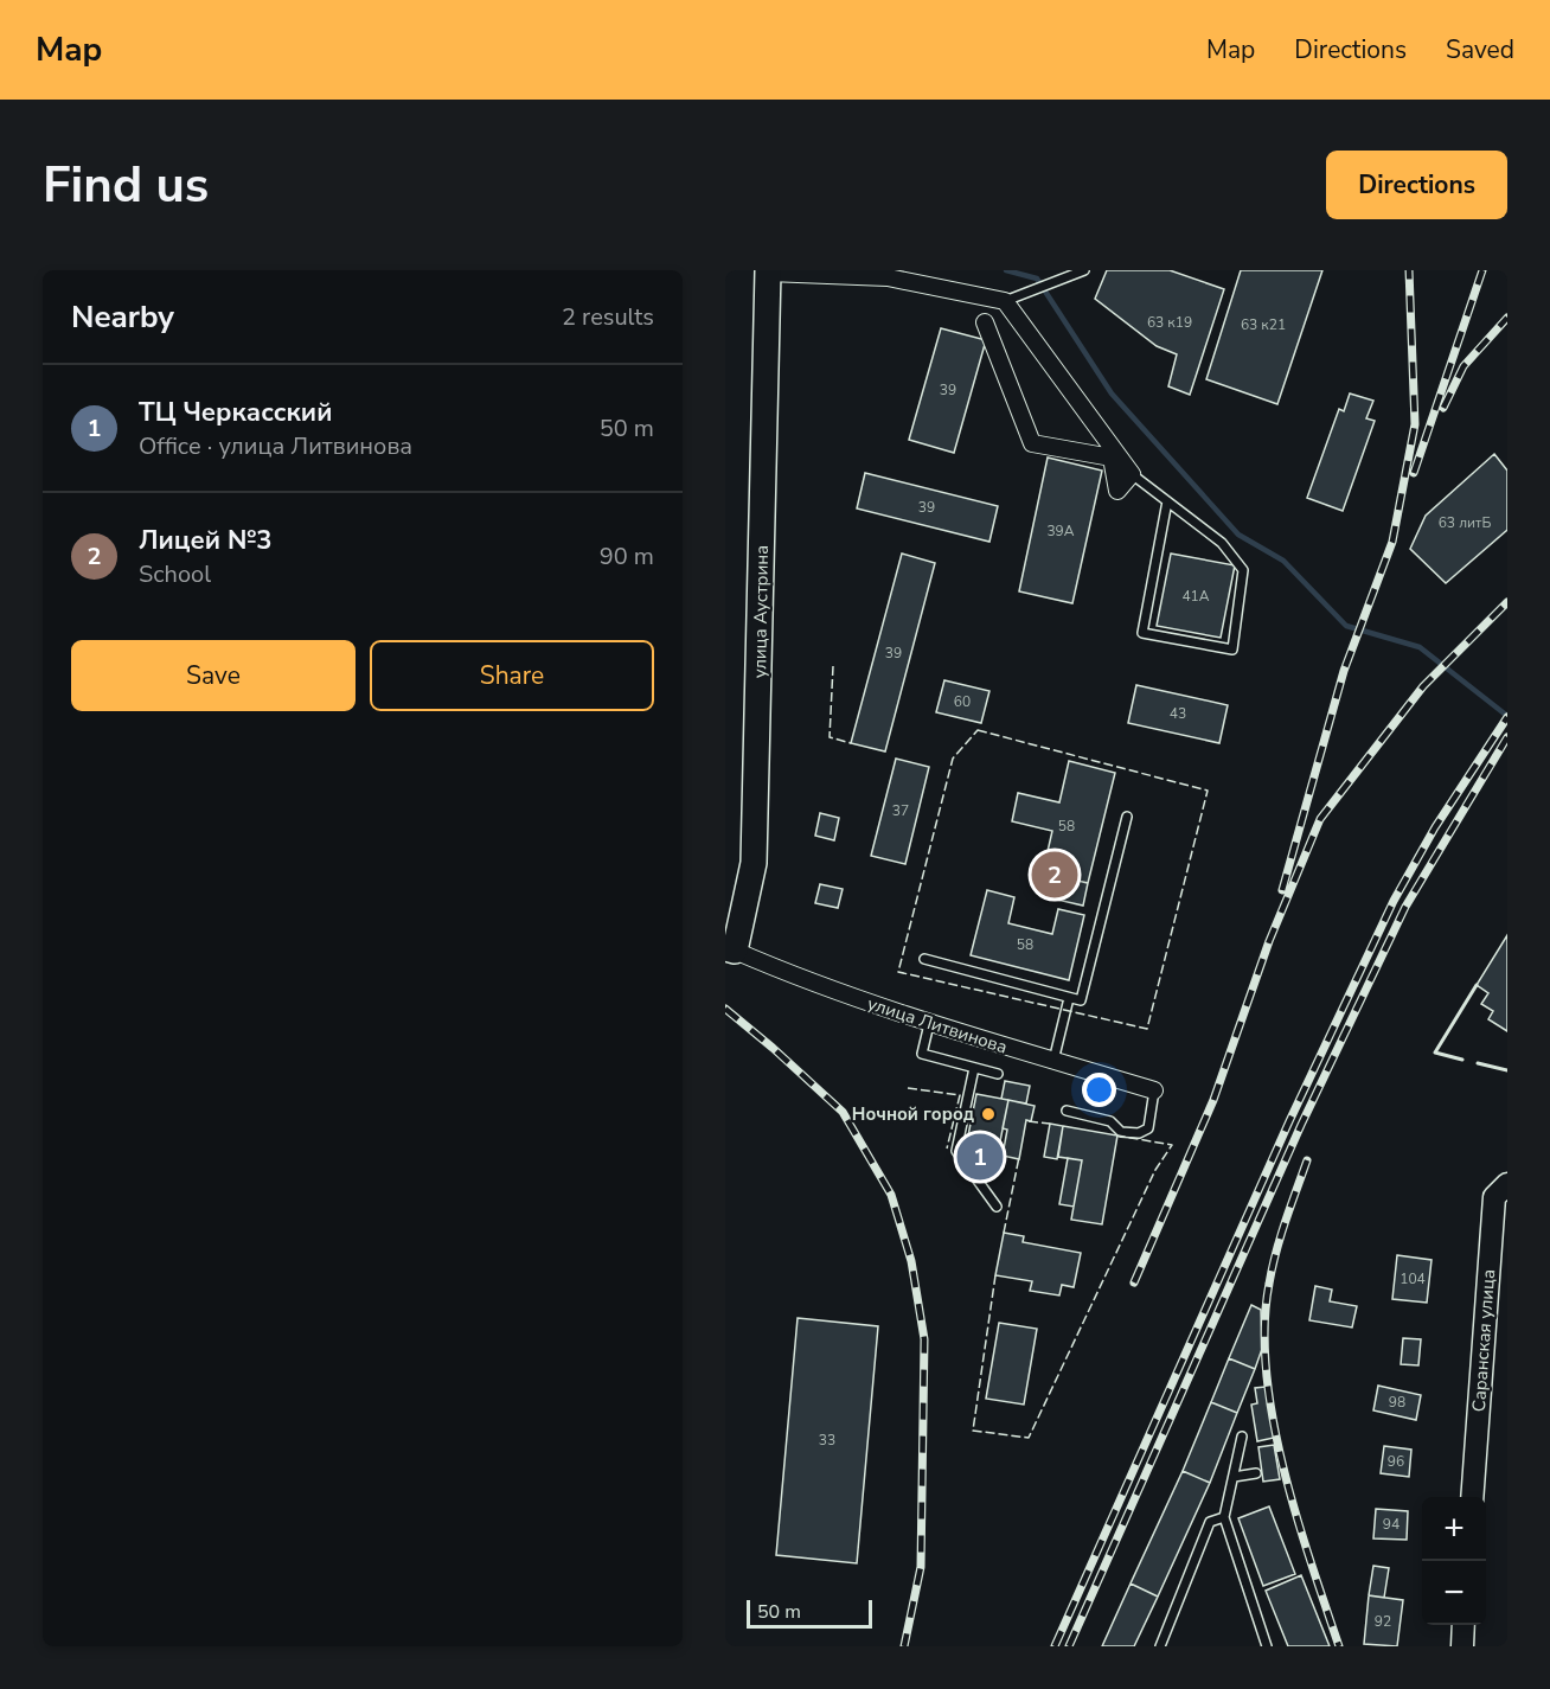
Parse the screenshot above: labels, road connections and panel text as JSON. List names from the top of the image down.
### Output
{
  "streets": {
    "main road": ["улица Аустрина", "Саранская улица"],
    "street": ["улица Литвинова"]
  },
  "crossings": [
    ["улица Аустрина", "улица Литвинова"]
  ],
  "places": ["Ночной город"],
  "house_numbers": [
    "63 к19",
    "63 к21",
    "39",
    "39",
    "63 литБ",
    "39А",
    "41А",
    "39",
    "60",
    "43",
    "37",
    "58",
    "58",
    "104",
    "98",
    "33",
    "96",
    "94",
    "92"
  ],
  "scale_bar": "50 m",
  "page": {
    "header": "Map",
    "nav": ["Map", "Directions", "Saved"],
    "buttons": [
      "Directions",
      ["Save", "Share"]
    ],
    "title": "Find us",
    "heading": ["Nearby", "2 results"],
    "list": [
      {
        "mark": "1",
        "name": "ТЦ Черкасский",
        "note": "Office · улица Литвинова",
        "value": "50 m"
      },
      {
        "mark": "2",
        "name": "Лицей №3",
        "note": "School",
        "value": "90 m"
      }
    ],
    "pins": ["2", "1"],
    "map_buttons": ["+", "−"],
    "scale": "50 m"
  }
}
